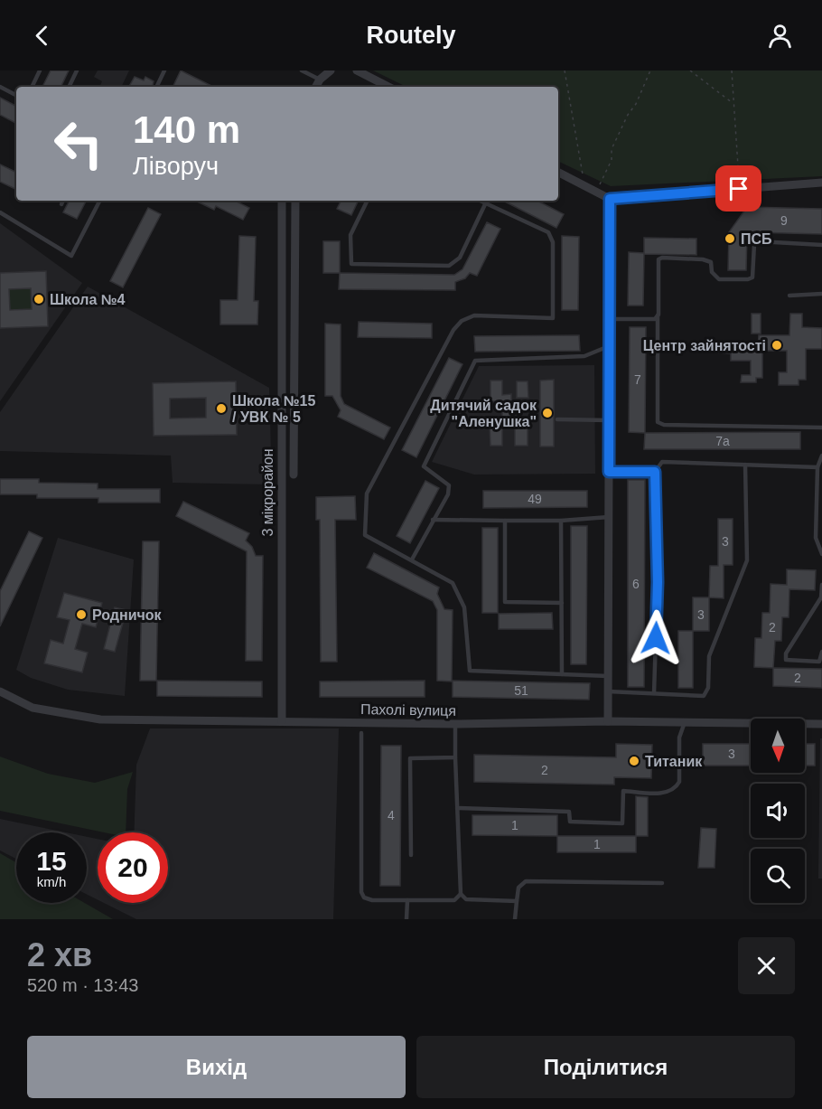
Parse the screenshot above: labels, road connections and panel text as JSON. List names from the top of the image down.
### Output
{
  "streets": {
    "street": ["3 мікрорайон", "Пахолі вулиця"]
  },
  "crossings": [
    ["3 мікрорайон", "Пахолі вулиця"]
  ],
  "places": [
    "ПСБ",
    "Школа №4",
    "Центр зайнятості",
    "Школа №15 / УВК № 5",
    "Дитячий садок \"Аленушка\"",
    "Родничок",
    "Титаник"
  ],
  "house_numbers": [
    "9",
    "7",
    "7а",
    "49",
    "3",
    "6",
    "3",
    "2",
    "2",
    "51",
    "3",
    "2",
    "4",
    "1",
    "1"
  ],
  "north": "bottom",
  "page": {
    "header": "Routely",
    "turn": ["140 m", "Ліворуч"],
    "speed": "15 km/h",
    "limit": "20",
    "heading": ["2 хв", "520 m · 13:43"],
    "buttons": ["Вихід", "Поділитися"]
  }
}
